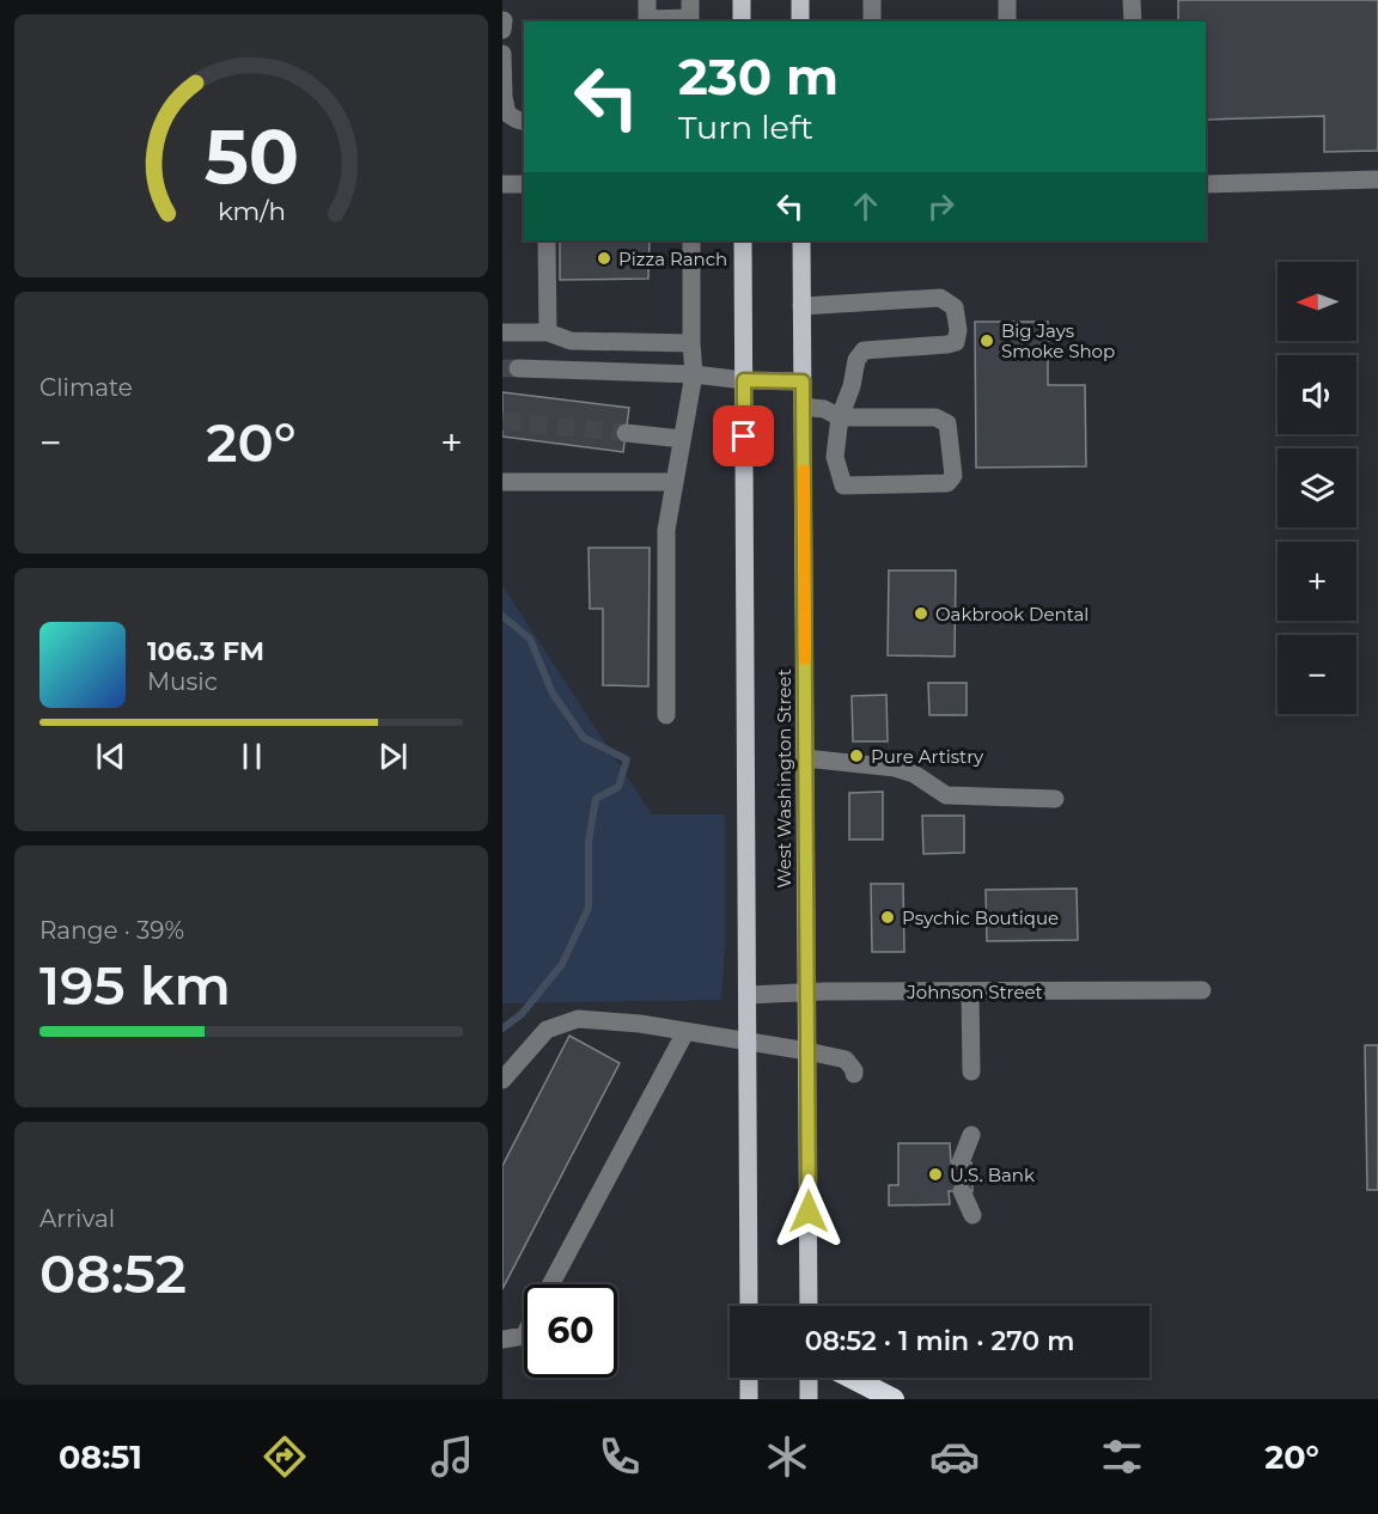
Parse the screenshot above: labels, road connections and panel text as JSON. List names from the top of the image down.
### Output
{
  "streets": {
    "main road": ["West Washington Street"],
    "street": ["Johnson Street"]
  },
  "crossings": [
    ["West Washington Street", "Johnson Street"]
  ],
  "places": [
    "Pizza Ranch",
    "Big Jays Smoke Shop",
    "Oakbrook Dental",
    "Pure Artistry",
    "Psychic Boutique",
    "U.S. Bank"
  ],
  "north": "left",
  "page": {
    "turn": ["230 m", "Turn left"],
    "map_buttons": ["+", "−"],
    "tile": [
      "Climate",
      ["Range · 39%", "195 km"],
      ["Arrival", "08:52"]
    ],
    "heat": ["−", "20°", "+"],
    "song": ["106.3 FM", "Music"],
    "limit": "60",
    "trip": "08:52 · 1 min · 270 m",
    "tabs": ["08:51", "20°"],
    "gauge": ["50", "km/h"]
  }
}
